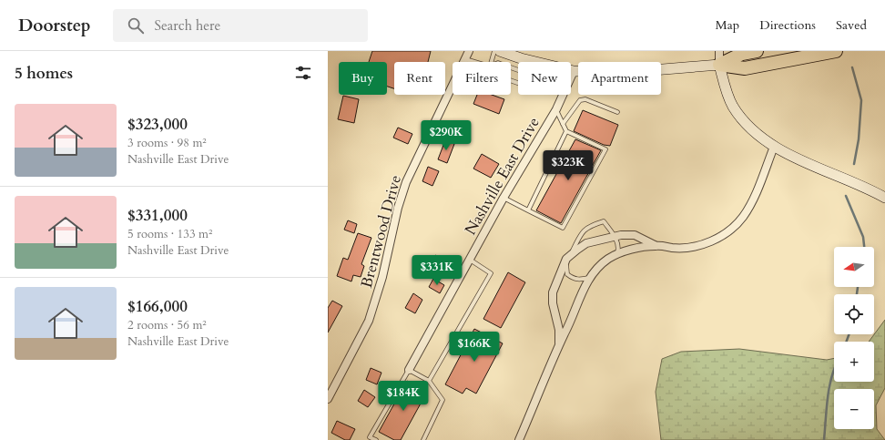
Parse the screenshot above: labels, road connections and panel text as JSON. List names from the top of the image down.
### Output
{
  "streets": {
    "street": ["Nashville East Drive", "Brentwood Drive"]
  },
  "north": "left",
  "page": {
    "header": "Doorstep",
    "search": "Search here",
    "nav": ["Map", "Directions", "Saved"],
    "heading": "5 homes",
    "chip": [
      "Buy",
      "Rent",
      "Filters",
      "New",
      "Apartment"
    ],
    "list": [
      {
        "name": "$323,000",
        "note": "3 rooms · 98 m² · Nashville East Drive"
      },
      {
        "name": "$331,000",
        "note": "5 rooms · 133 m² · Nashville East Drive"
      },
      {
        "name": "$166,000",
        "note": "2 rooms · 56 m² · Nashville East Drive"
      }
    ],
    "price": [
      "$290K",
      "$323K",
      "$331K",
      "$166K",
      "$184K"
    ],
    "map_buttons": ["+", "−"]
  }
}
